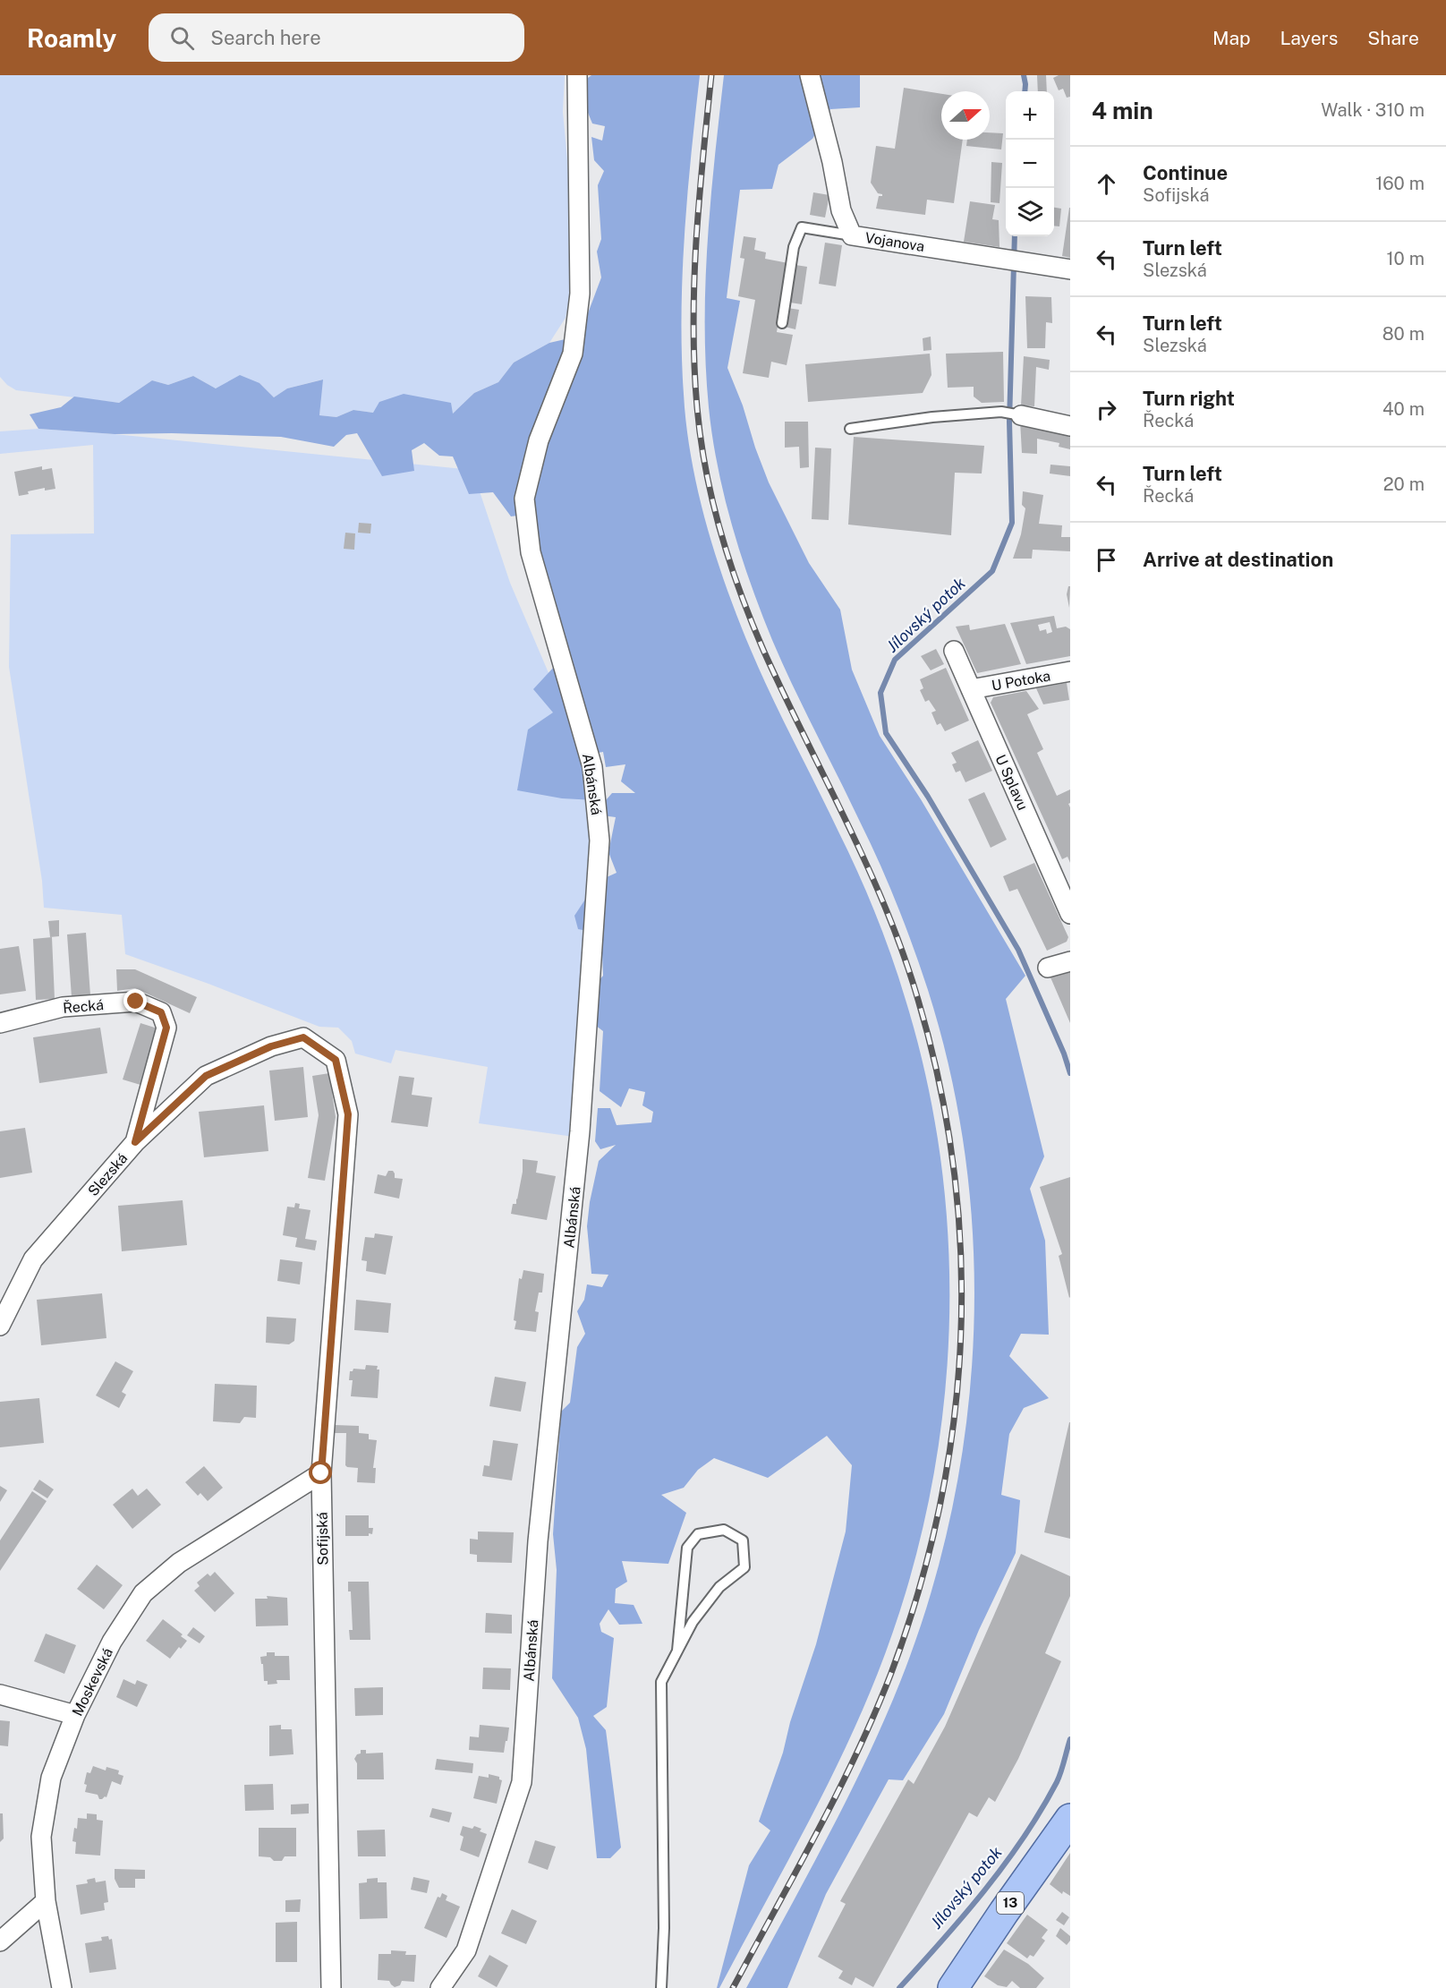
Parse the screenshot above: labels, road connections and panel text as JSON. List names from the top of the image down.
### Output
{
  "streets": {
    "main road": ["13"],
    "street": [
      "Vojanova",
      "U Potoka",
      "U Splavu",
      "Albánská",
      "Řecká",
      "Slezská",
      "Sofijská",
      "Moskevská"
    ]
  },
  "crossings": [
    ["U Potoka", "U Splavu"],
    ["Řecká", "Slezská"],
    ["Slezská", "Sofijská"],
    ["Sofijská", "Moskevská"]
  ],
  "water": ["Jílovský potok"],
  "north": "right",
  "page": {
    "header": "Roamly",
    "search": "Search here",
    "nav": ["Map", "Layers", "Share"],
    "heading": ["4 min", "Walk · 310 m"],
    "map_buttons": ["+", "−"],
    "list": [
      ["Continue", "Sofijská", "160 m"],
      ["Turn left", "Slezská", "10 m"],
      ["Turn left", "Slezská", "80 m"],
      ["Turn right", "Řecká", "40 m"],
      ["Turn left", "Řecká", "20 m"],
      "Arrive at destination"
    ]
  }
}
